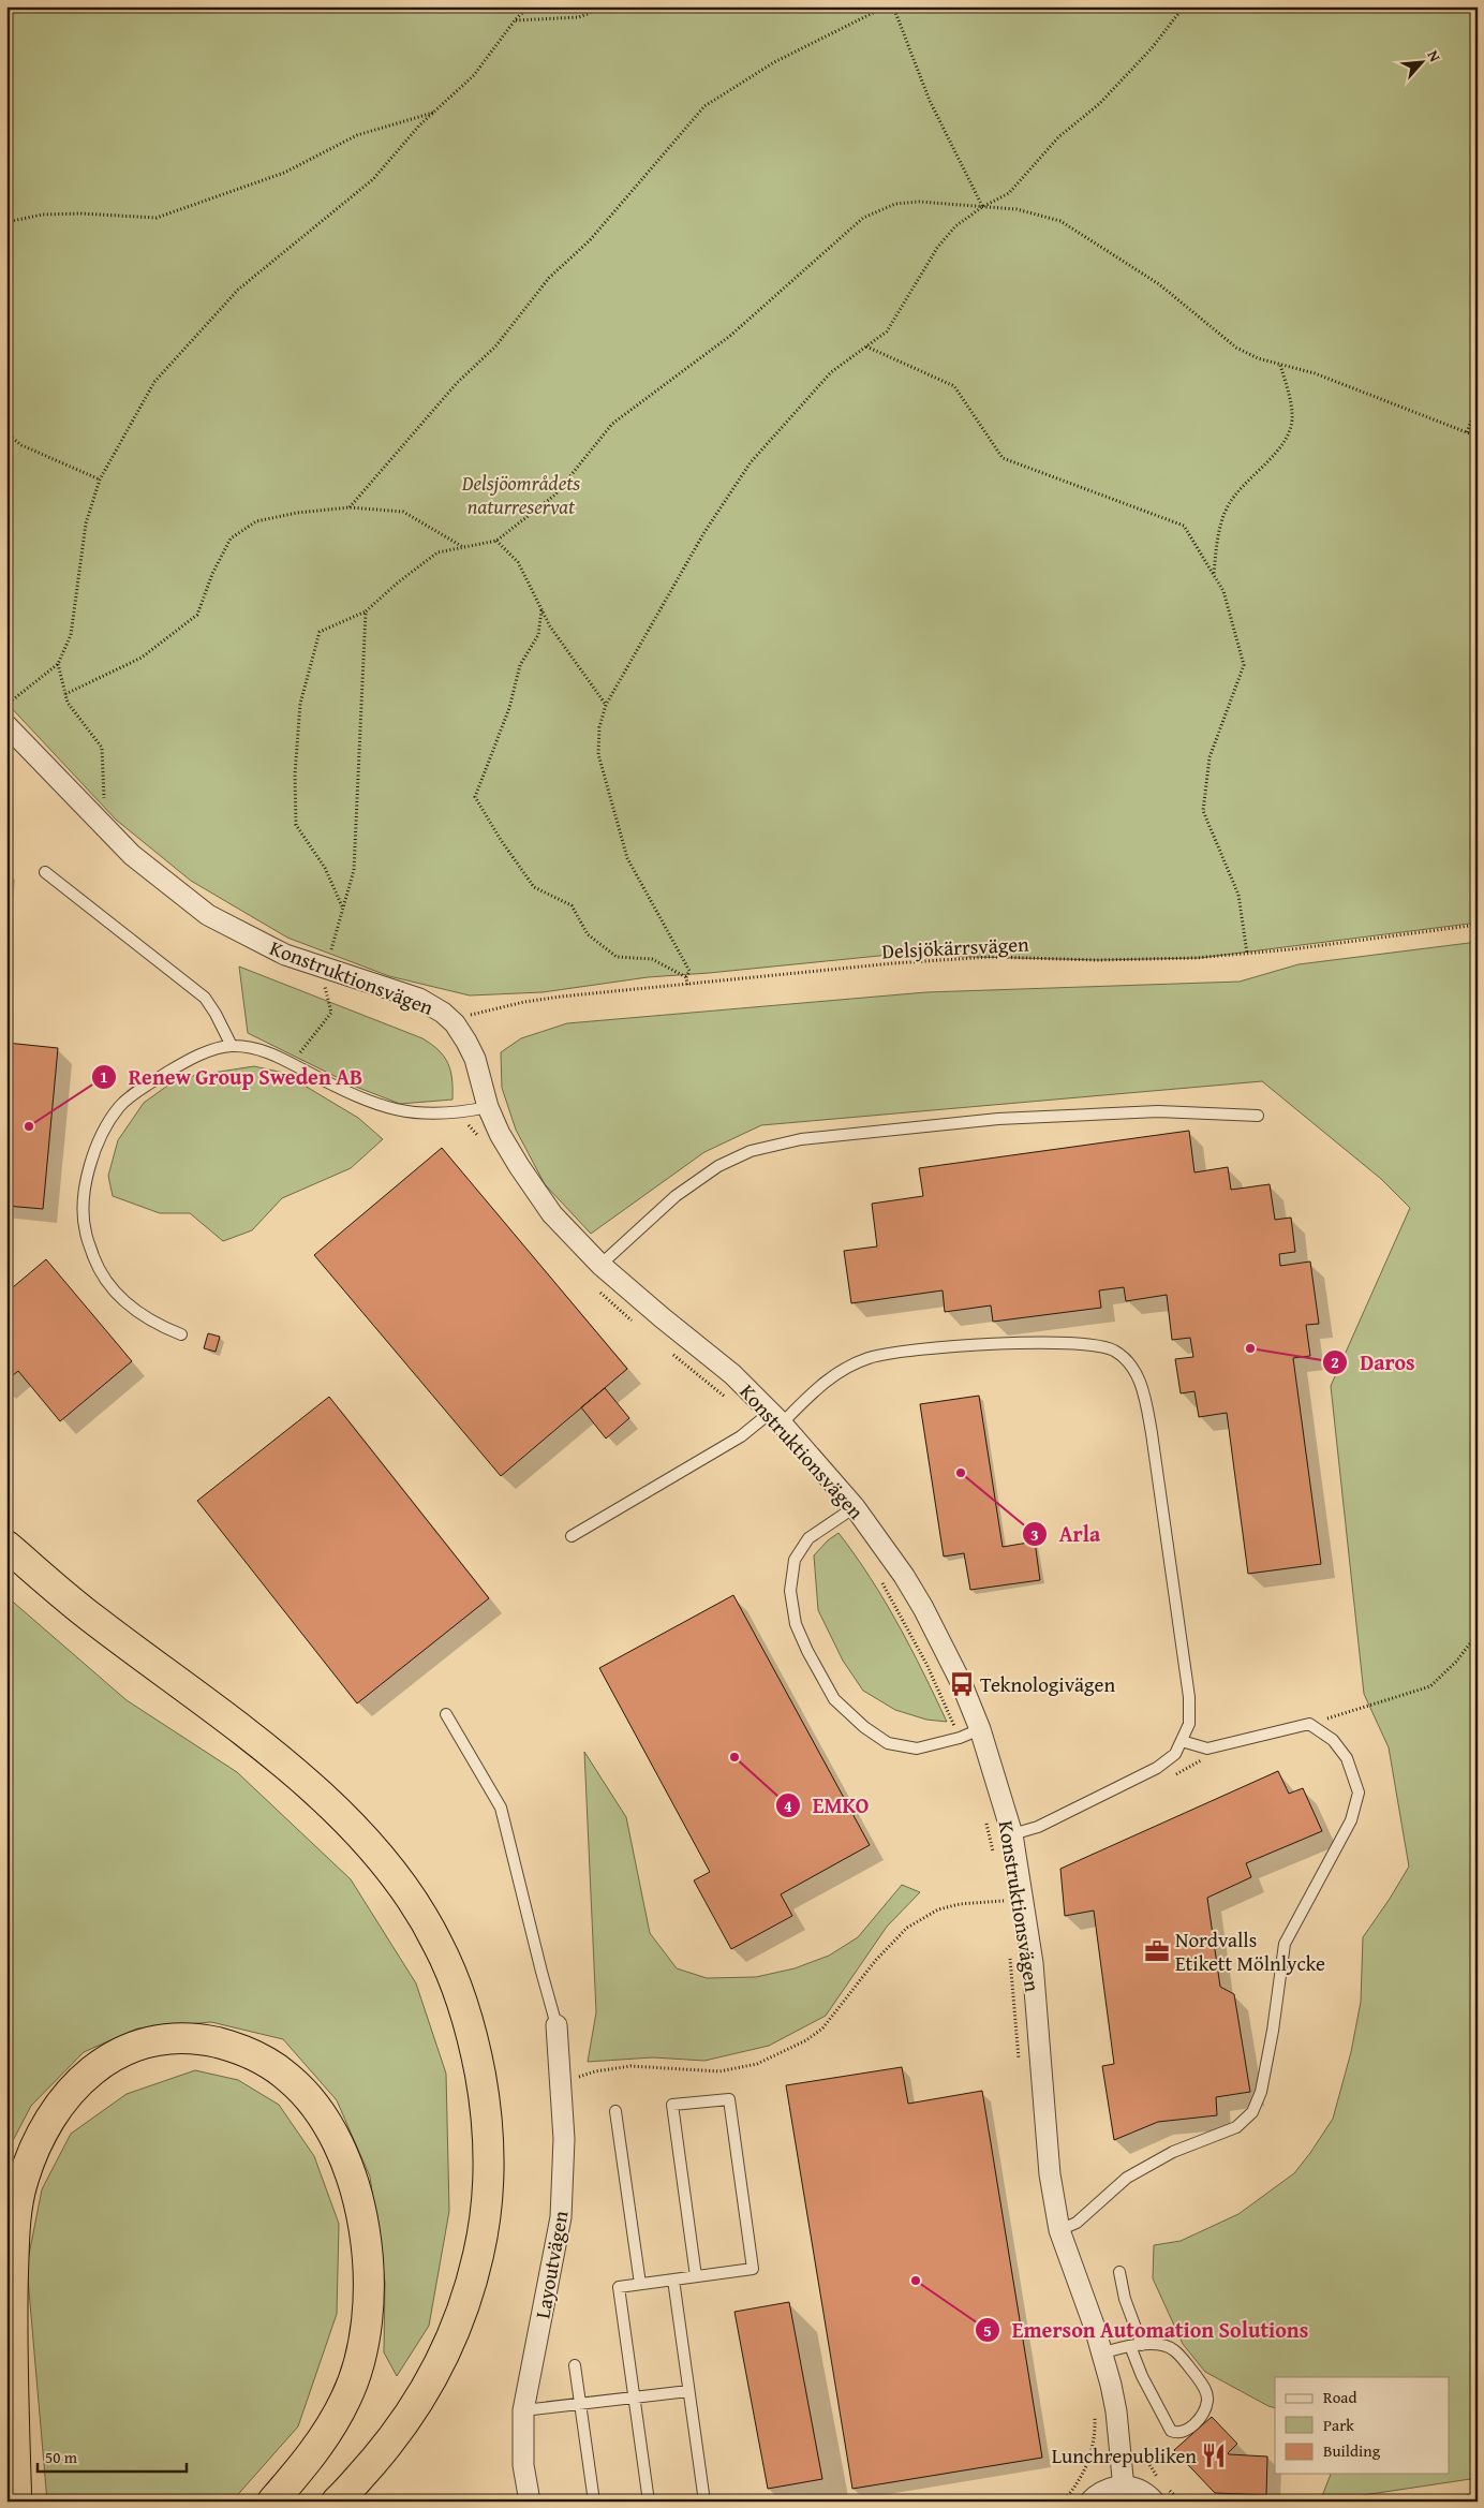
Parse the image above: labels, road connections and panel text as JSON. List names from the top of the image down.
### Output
{
  "streets": {
    "street": ["Konstruktionsvägen", "Layoutvägen"],
    "path": ["Delsjökärrsvägen"]
  },
  "crossings": [
    ["Delsjökärrsvägen", "Konstruktionsvägen"]
  ],
  "parks": ["Delsjöområdets naturreservat"],
  "places": {
    "other": [
      "Renew Group Sweden AB",
      "Daros",
      "Arla",
      "EMKO",
      "Emerson Automation Solutions"
    ],
    "bus stop": ["Teknologivägen"],
    "office": ["Nordvalls Etikett Mölnlycke"],
    "restaurant": ["Lunchrepubliken"]
  },
  "legend": ["Road", "Park", "Building"],
  "scale_bar": "50 m",
  "north": "top right"
}
